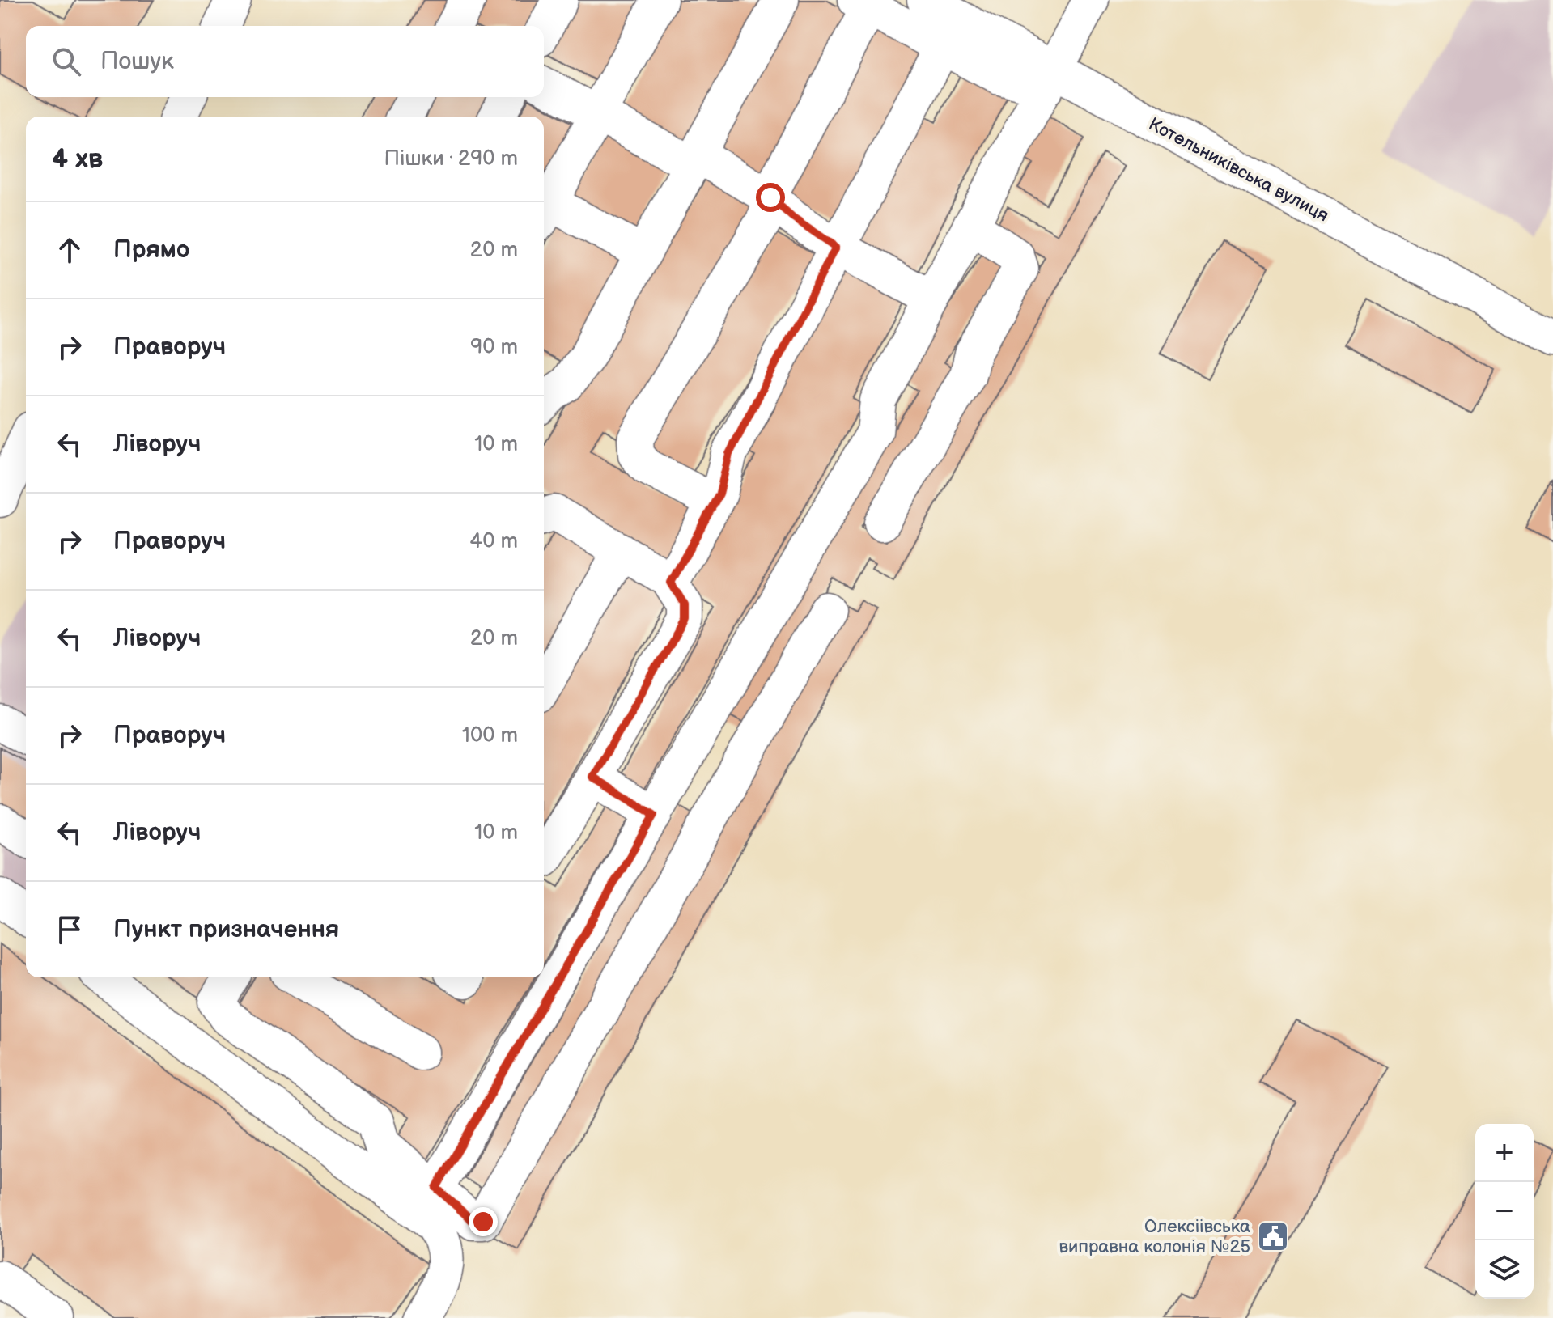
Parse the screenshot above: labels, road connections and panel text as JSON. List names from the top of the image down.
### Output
{
  "streets": {
    "street": ["Котельниківська вулиця"]
  },
  "places": {
    "public building": ["Олексіівська виправна колонія №25"]
  },
  "page": {
    "search": "Пошук",
    "heading": ["4 хв", "Пішки · 290 m"],
    "list": [
      ["Прямо", "20 m"],
      ["Праворуч", "90 m"],
      ["Ліворуч", "10 m"],
      ["Праворуч", "40 m"],
      ["Ліворуч", "20 m"],
      ["Праворуч", "100 m"],
      ["Ліворуч", "10 m"],
      "Пункт призначення"
    ],
    "map_buttons": ["+", "−"]
  }
}
